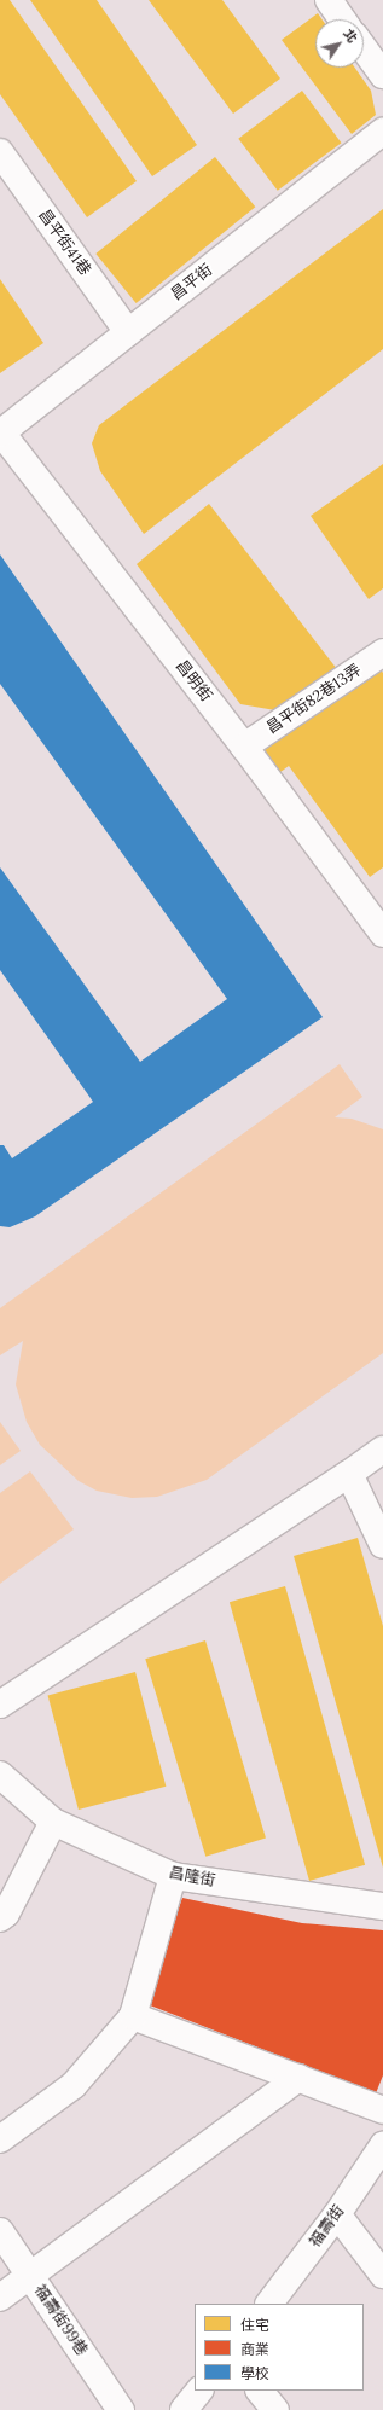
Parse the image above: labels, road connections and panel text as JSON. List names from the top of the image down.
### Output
{
  "streets": {
    "street": [
      "昌平街41巷",
      "昌平街",
      "昌明街",
      "昌平街82巷13弄",
      "昌隆街",
      "福壽街",
      "福壽街99巷"
    ]
  },
  "crossings": [
    ["昌平街41巷", "昌平街"],
    ["昌平街", "昌明街"],
    ["昌明街", "昌平街82巷13弄"]
  ],
  "legend": ["住宅", "商業", "學校"],
  "north": "top right"
}
